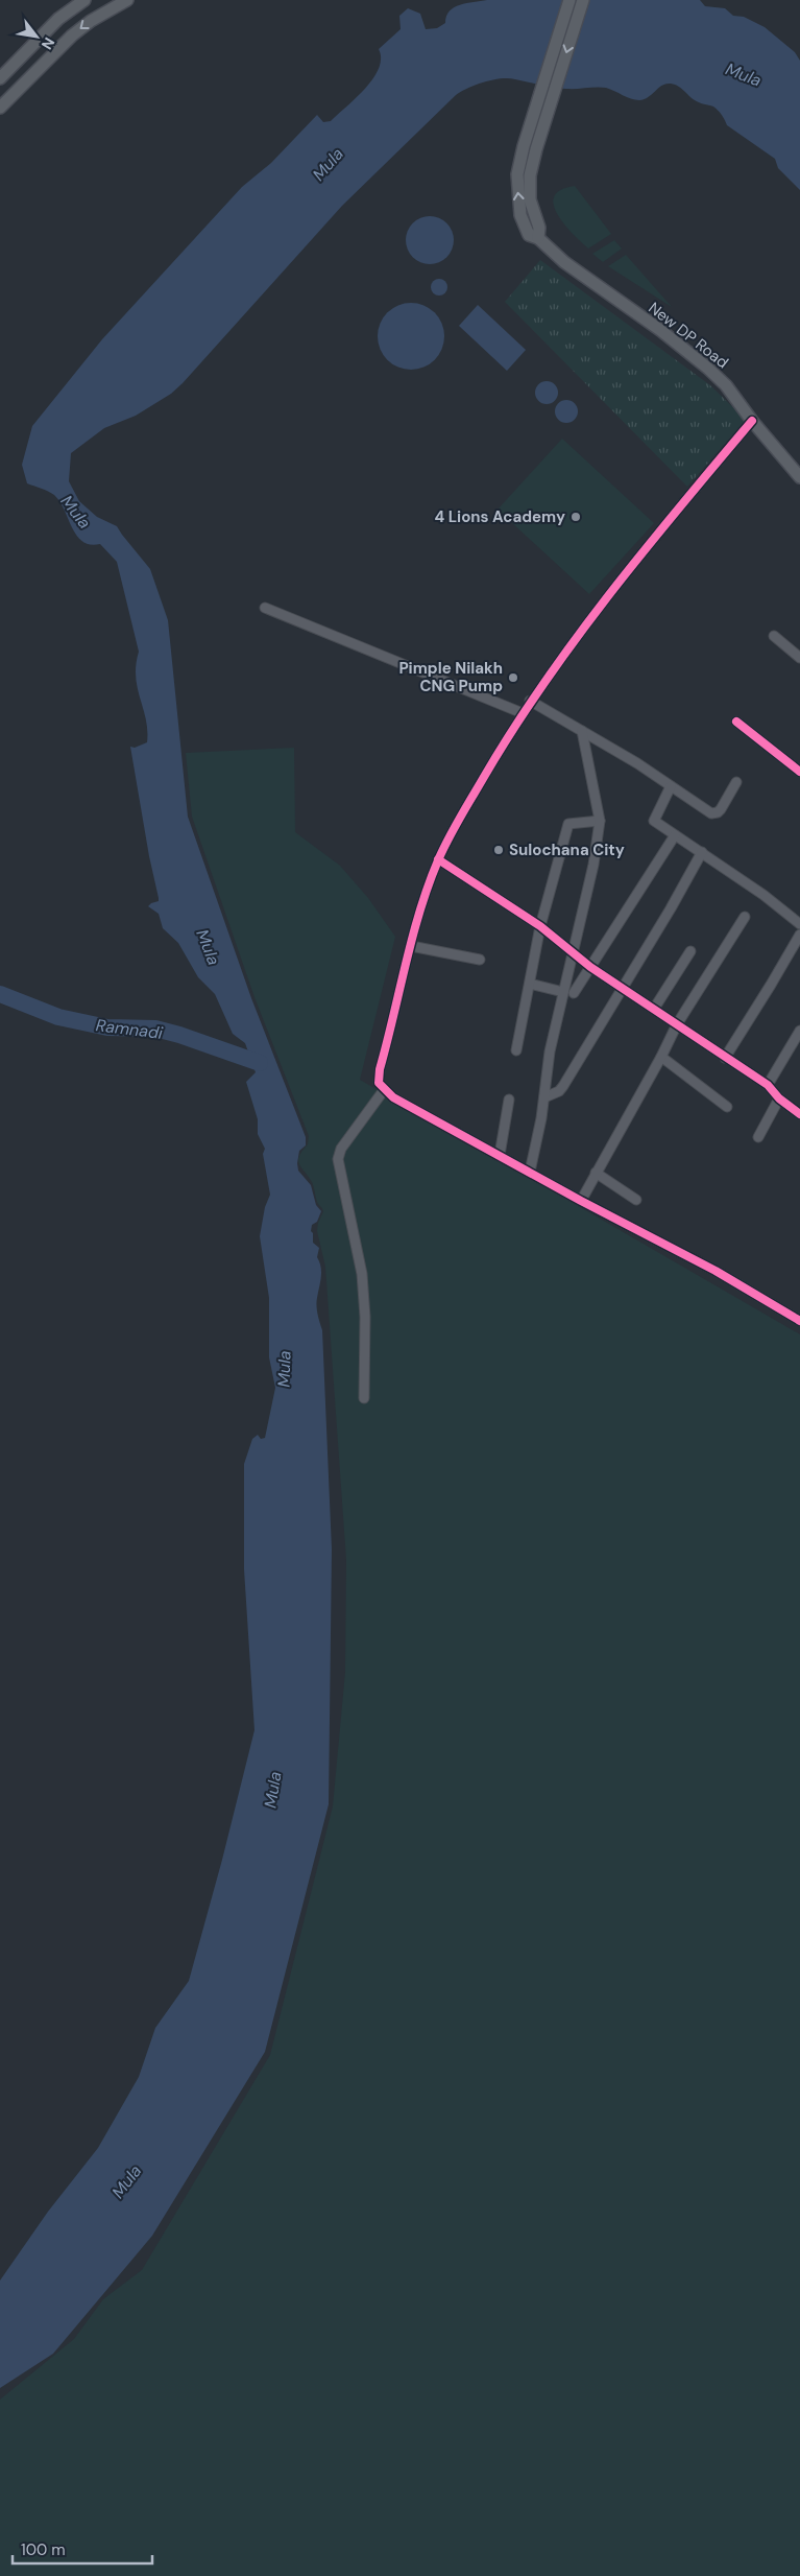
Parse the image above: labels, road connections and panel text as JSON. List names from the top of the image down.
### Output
{
  "streets": {
    "main road": ["New DP Road"]
  },
  "water": ["Mula", "Ramnadi"],
  "places": ["4 Lions Academy", "Pimple Nilakh CNG Pump", "Sulochana City"],
  "scale_bar": "100 m",
  "north": "bottom right"
}
